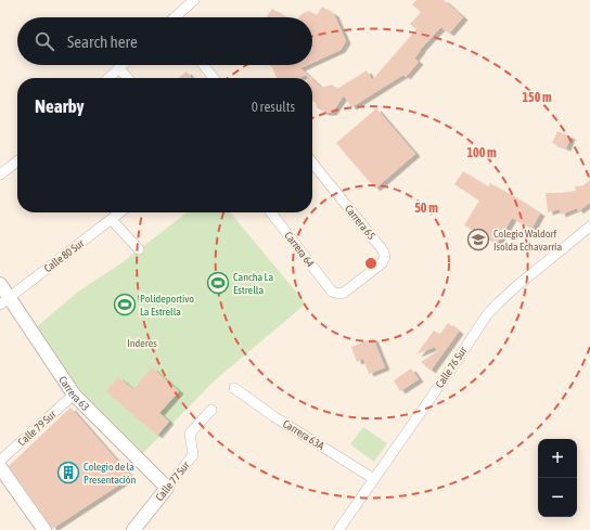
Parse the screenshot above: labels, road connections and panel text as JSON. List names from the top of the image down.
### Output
{
  "streets": {
    "street": [
      "Carrera 65",
      "Carrera 64",
      "Calle 80 Sur",
      "Calle 76 Sur",
      "Carrera 63",
      "Calle 79 Sur",
      "Carrera 63A",
      "Calle 77 Sur"
    ]
  },
  "crossings": [
    ["Carrera 65", "Carrera 64"],
    ["Calle 80 Sur", "Carrera 63"],
    ["Calle 76 Sur", "Carrera 63A"],
    ["Carrera 63", "Calle 79 Sur"],
    ["Carrera 63", "Calle 77 Sur"]
  ],
  "parks": ["Inderes"],
  "places": {
    "school or university": ["Colegio Waldorf Isolda Echavarría"],
    "sports": ["Cancha La Estrella", "Polideportivo La Estrella"],
    "building": ["Colegio de la Presentación"]
  },
  "page": {
    "search": "Search here",
    "heading": ["Nearby", "0 results"],
    "map_buttons": ["+", "−"]
  },
  "rings": ["150 m", "100 m", "50 m"]
}
